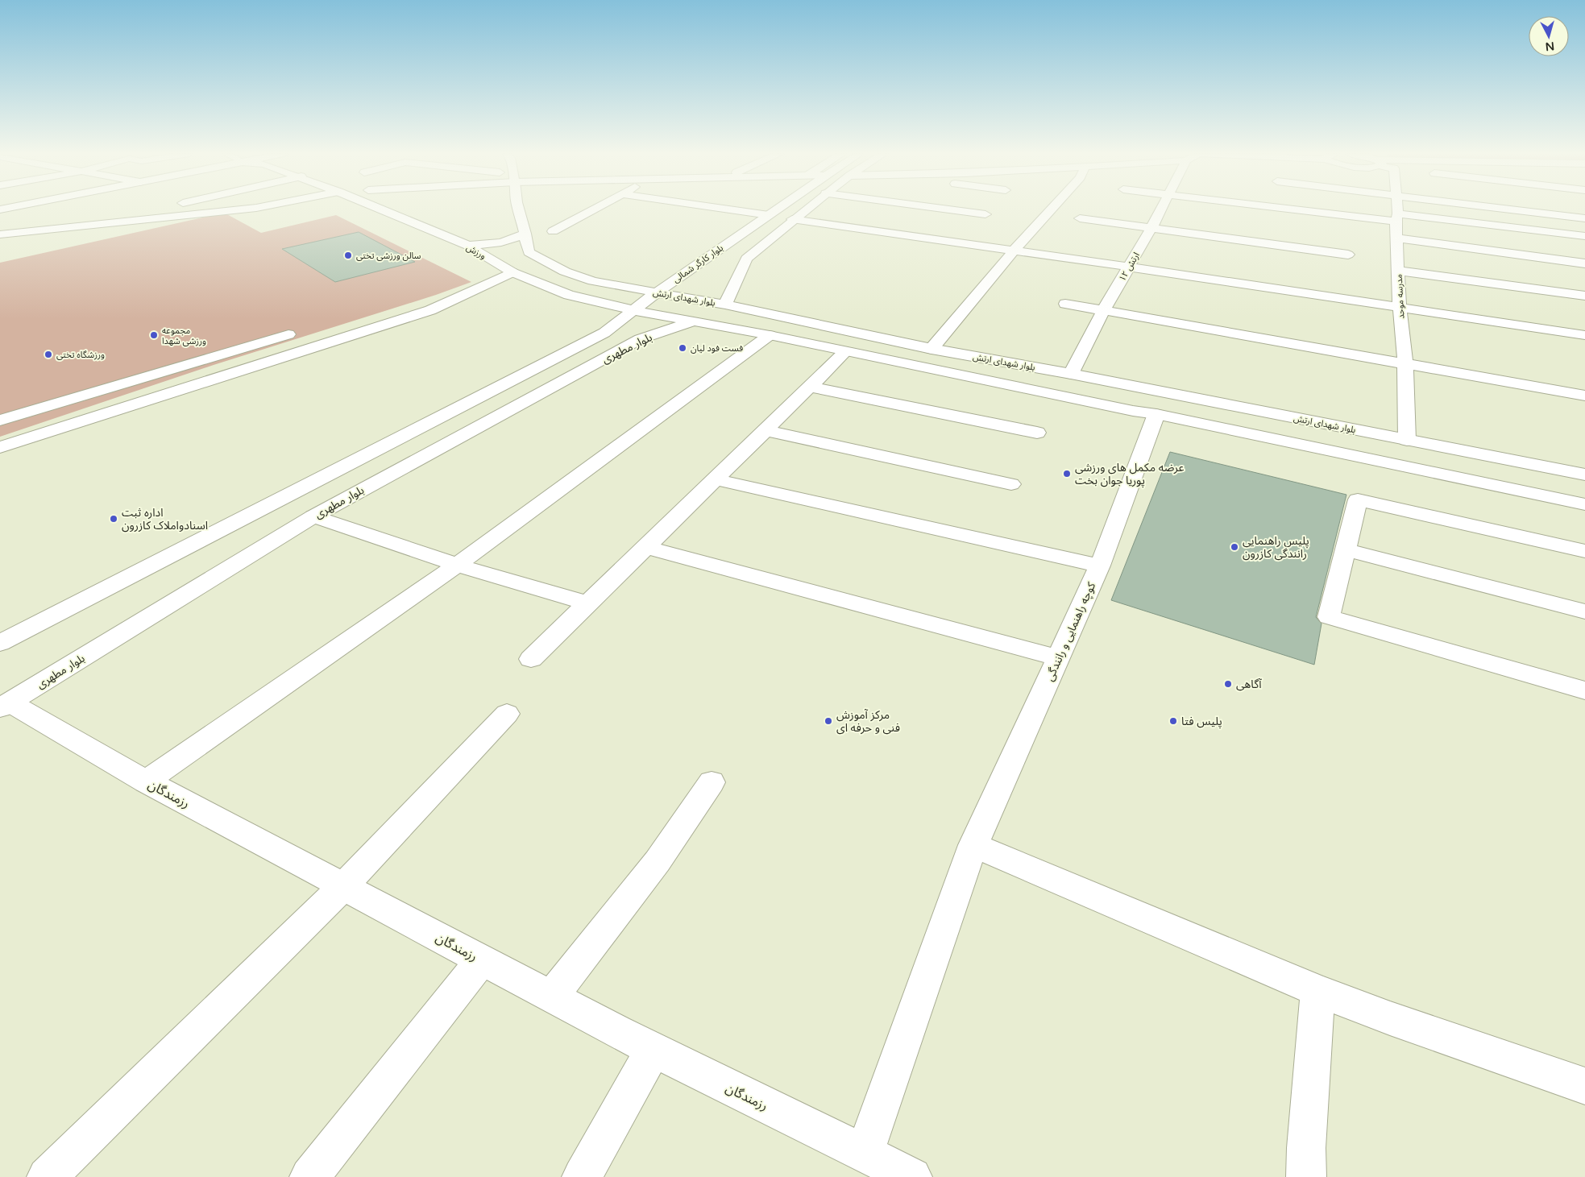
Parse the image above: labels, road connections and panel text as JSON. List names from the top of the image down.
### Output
{
  "streets": {
    "street": [
      "ورزش",
      "بلوار کارگر شمالی",
      "ارتش ۱۲",
      "مدرسه موحد",
      "بلوار شهدای ارتش",
      "بلوار مطهری",
      "کوچه راهنمایی و رانندگی",
      "رزمندگان"
    ]
  },
  "crossings": [
    ["ورزش", "بلوار کارگر شمالی"],
    ["ورزش", "بلوار شهدای ارتش"],
    ["ورزش", "بلوار مطهری"],
    ["بلوار کارگر شمالی", "بلوار شهدای ارتش"],
    ["بلوار کارگر شمالی", "بلوار مطهری"],
    ["ارتش ۱۲", "بلوار شهدای ارتش"],
    ["مدرسه موحد", "بلوار شهدای ارتش"],
    ["بلوار شهدای ارتش", "بلوار مطهری"],
    ["بلوار شهدای ارتش", "کوچه راهنمایی و رانندگی"],
    ["بلوار مطهری", "رزمندگان"],
    ["کوچه راهنمایی و رانندگی", "رزمندگان"]
  ],
  "places": [
    "سالن ورزشی تختی",
    "مجموعه ورزشی شهدا",
    "فست فود لیان",
    "ورزشگاه تختی",
    "عرضه مکمل های ورزشی پوریا جوان بخت",
    "اداره ثبت اسنادواملاک کازرون",
    "پلیس راهنمایی رانندگی کازرون",
    "آگاهی",
    "مرکز آموزش فنی و حرفه ای",
    "پلیس فتا"
  ],
  "north": "bottom"
}
